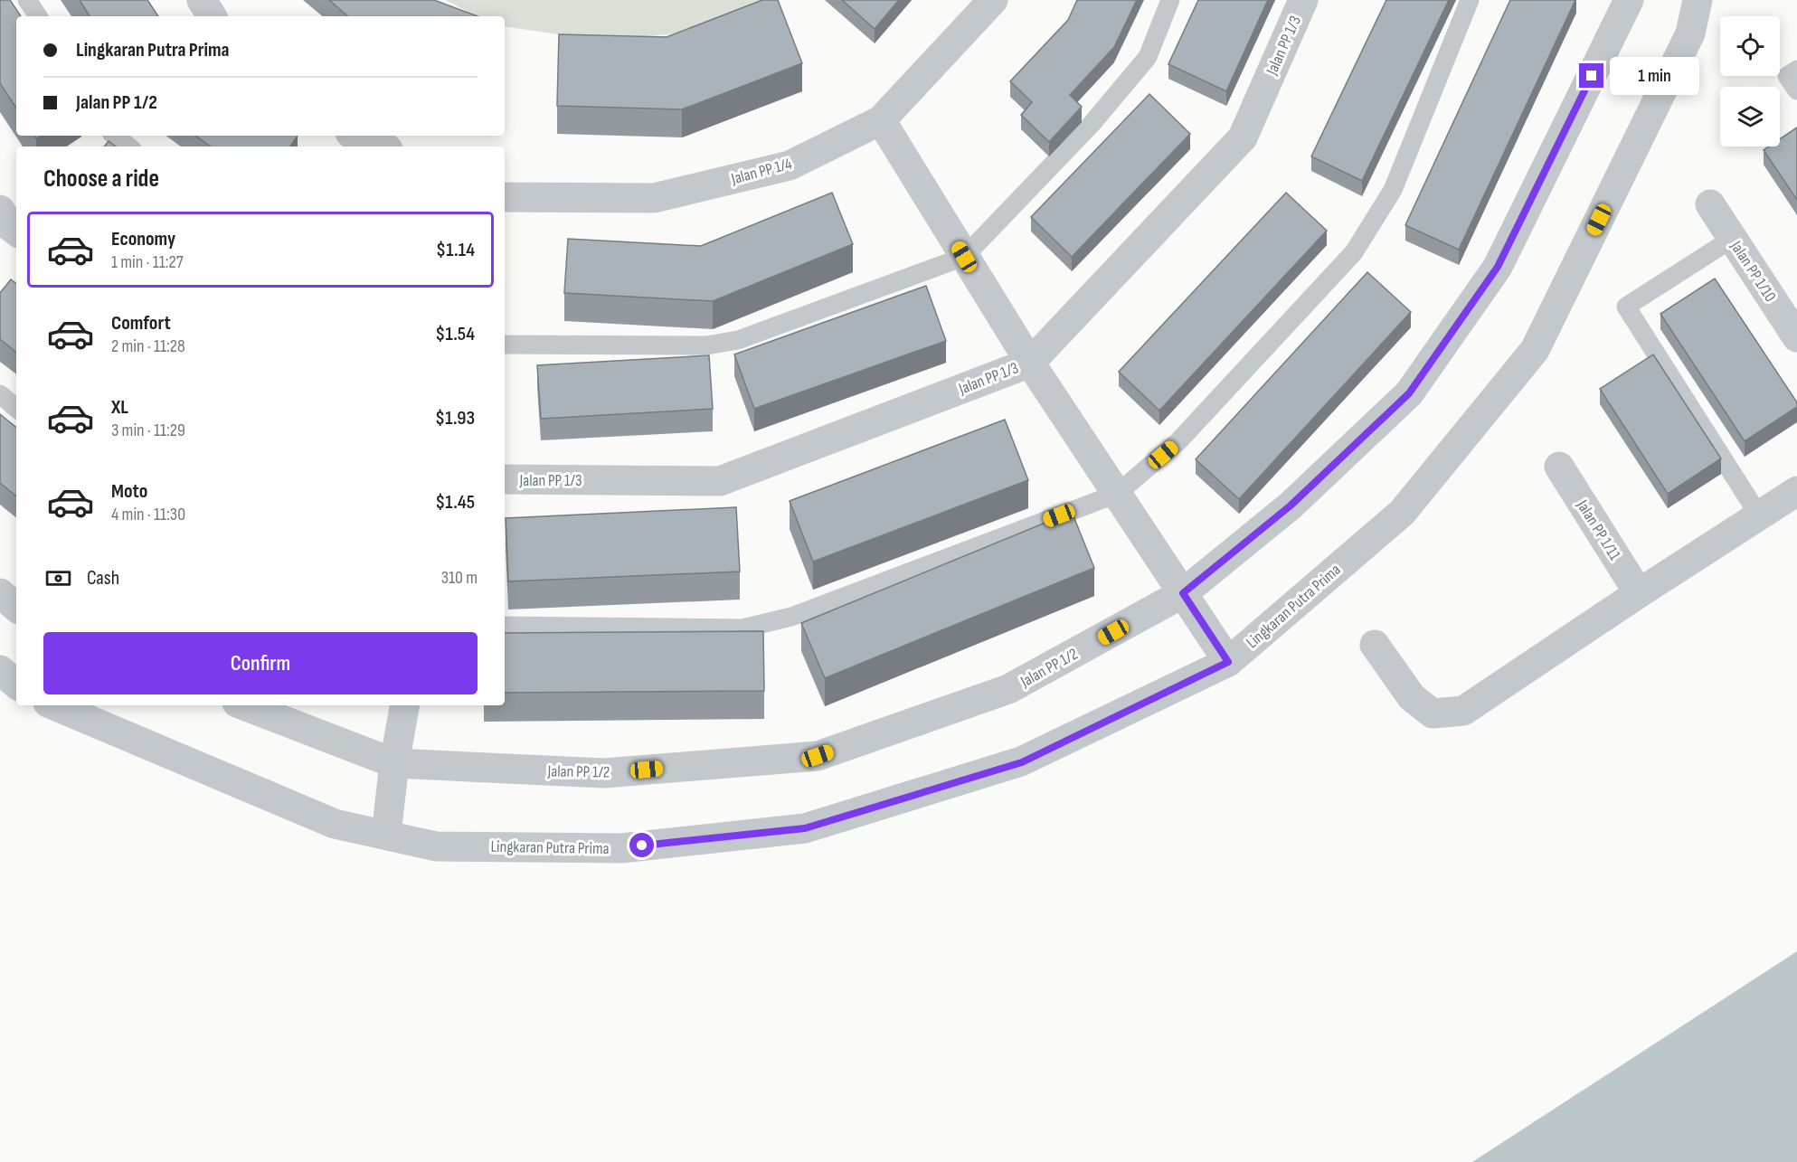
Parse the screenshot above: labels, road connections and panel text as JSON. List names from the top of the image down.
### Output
{
  "streets": {
    "street": [
      "Jalan PP 1/3",
      "Jalan PP 1/4",
      "Jalan PP 1/10",
      "Jalan PP 1/11",
      "Lingkaran Putra Prima",
      "Jalan PP 1/2"
    ]
  },
  "page": {
    "banner": ["Lingkaran Putra Prima", "Jalan PP 1/2"],
    "bubble": "1 min",
    "heading": "Choose a ride",
    "list": [
      {
        "name": "Economy",
        "note": "1 min · 11:27",
        "value": "$1.14"
      },
      {
        "name": "Comfort",
        "note": "2 min · 11:28",
        "value": "$1.54"
      },
      {
        "name": "XL",
        "note": "3 min · 11:29",
        "value": "$1.93"
      },
      {
        "name": "Moto",
        "note": "4 min · 11:30",
        "value": "$1.45"
      }
    ],
    "pay": ["Cash", "310 m"],
    "buttons": "Confirm"
  }
}
